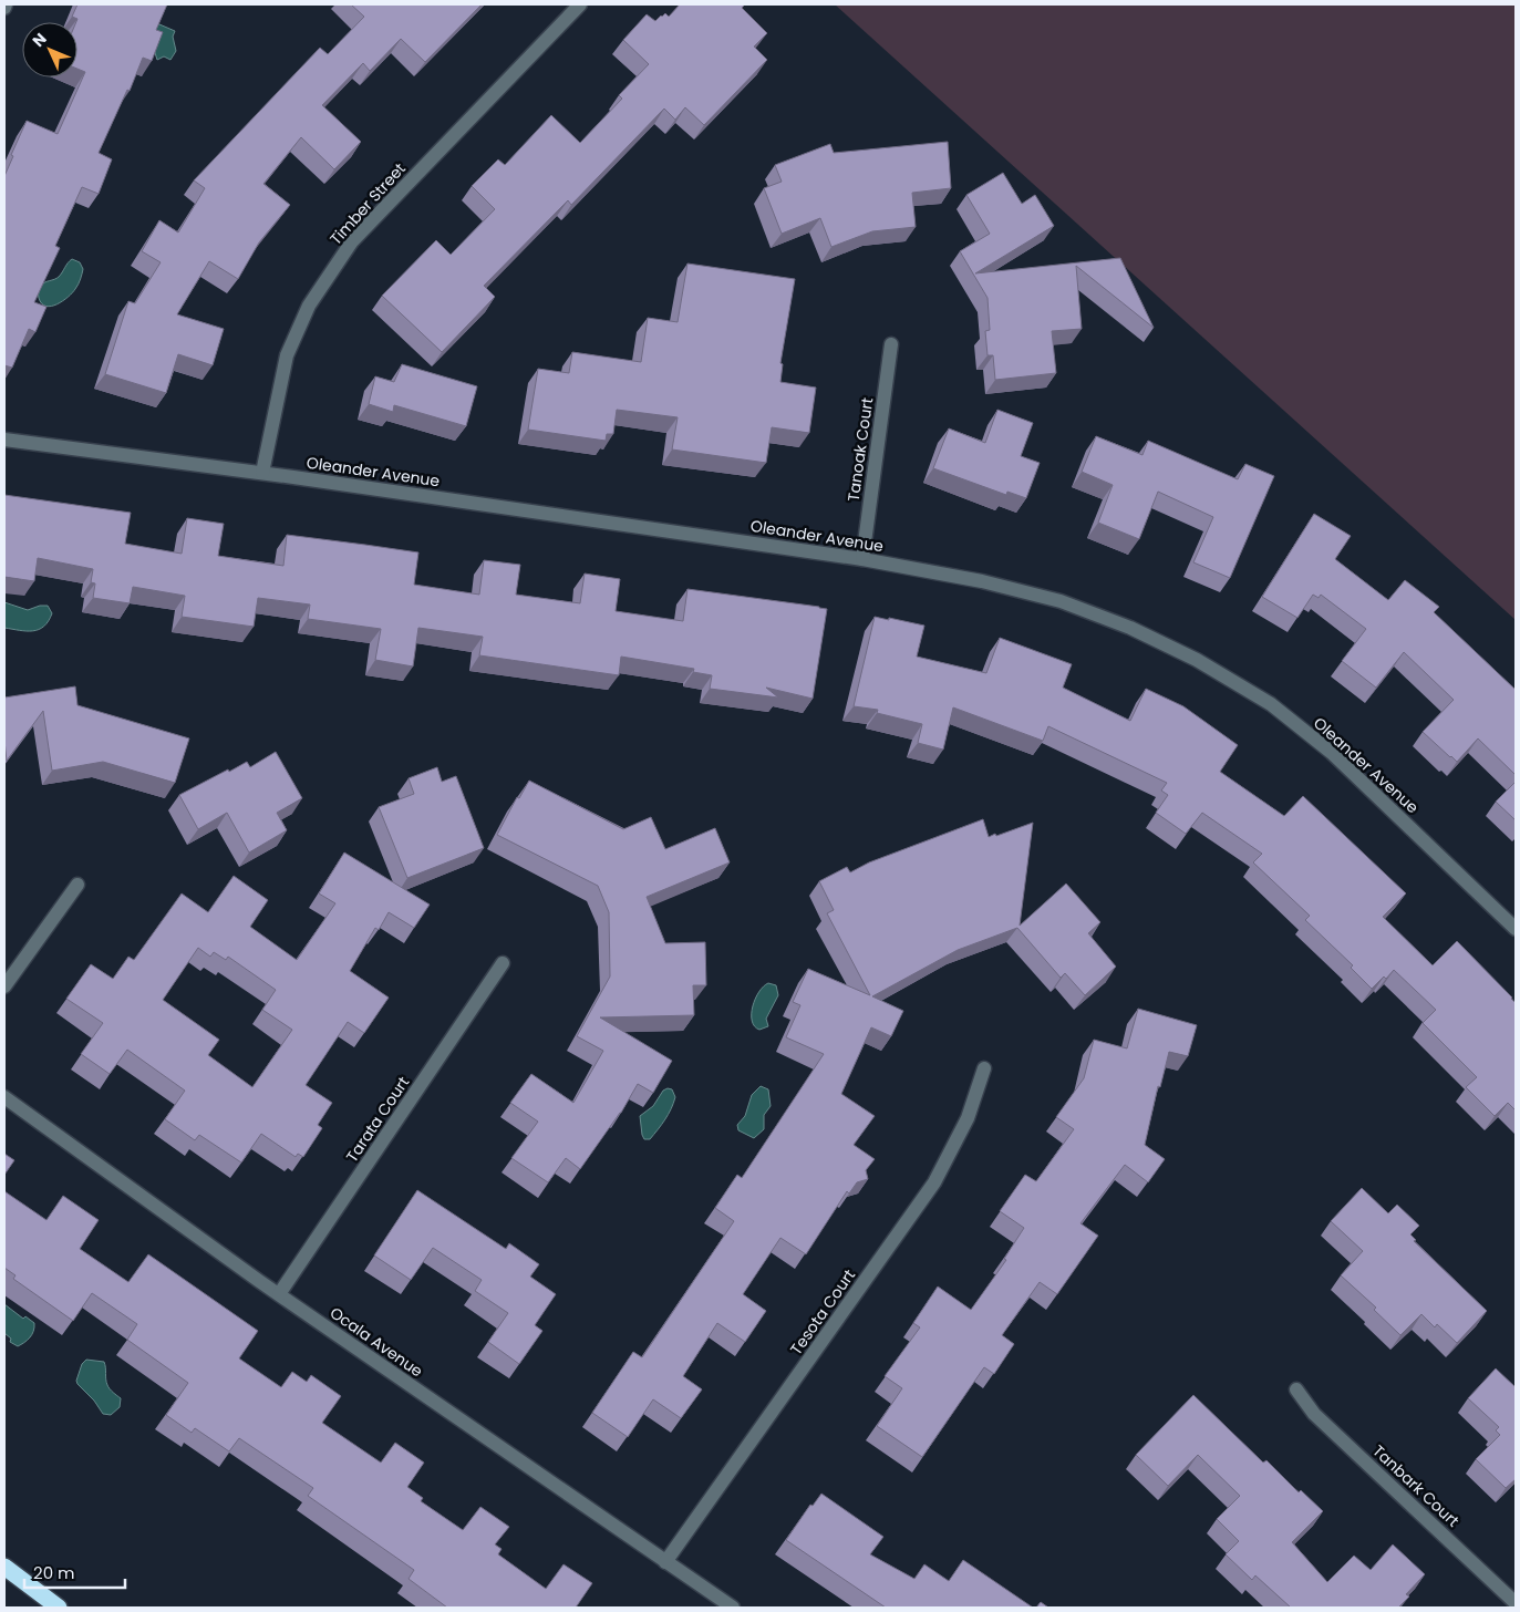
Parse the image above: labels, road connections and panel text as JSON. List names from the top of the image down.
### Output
{
  "streets": {
    "street": [
      "Timber Street",
      "Tanoak Court",
      "Oleander Avenue",
      "Tarata Court",
      "Tesota Court",
      "Ocala Avenue",
      "Tanbark Court"
    ]
  },
  "crossings": [
    ["Timber Street", "Oleander Avenue"],
    ["Tanoak Court", "Oleander Avenue"],
    ["Tarata Court", "Ocala Avenue"],
    ["Tesota Court", "Ocala Avenue"]
  ],
  "scale_bar": "20 m",
  "north": "top left"
}
